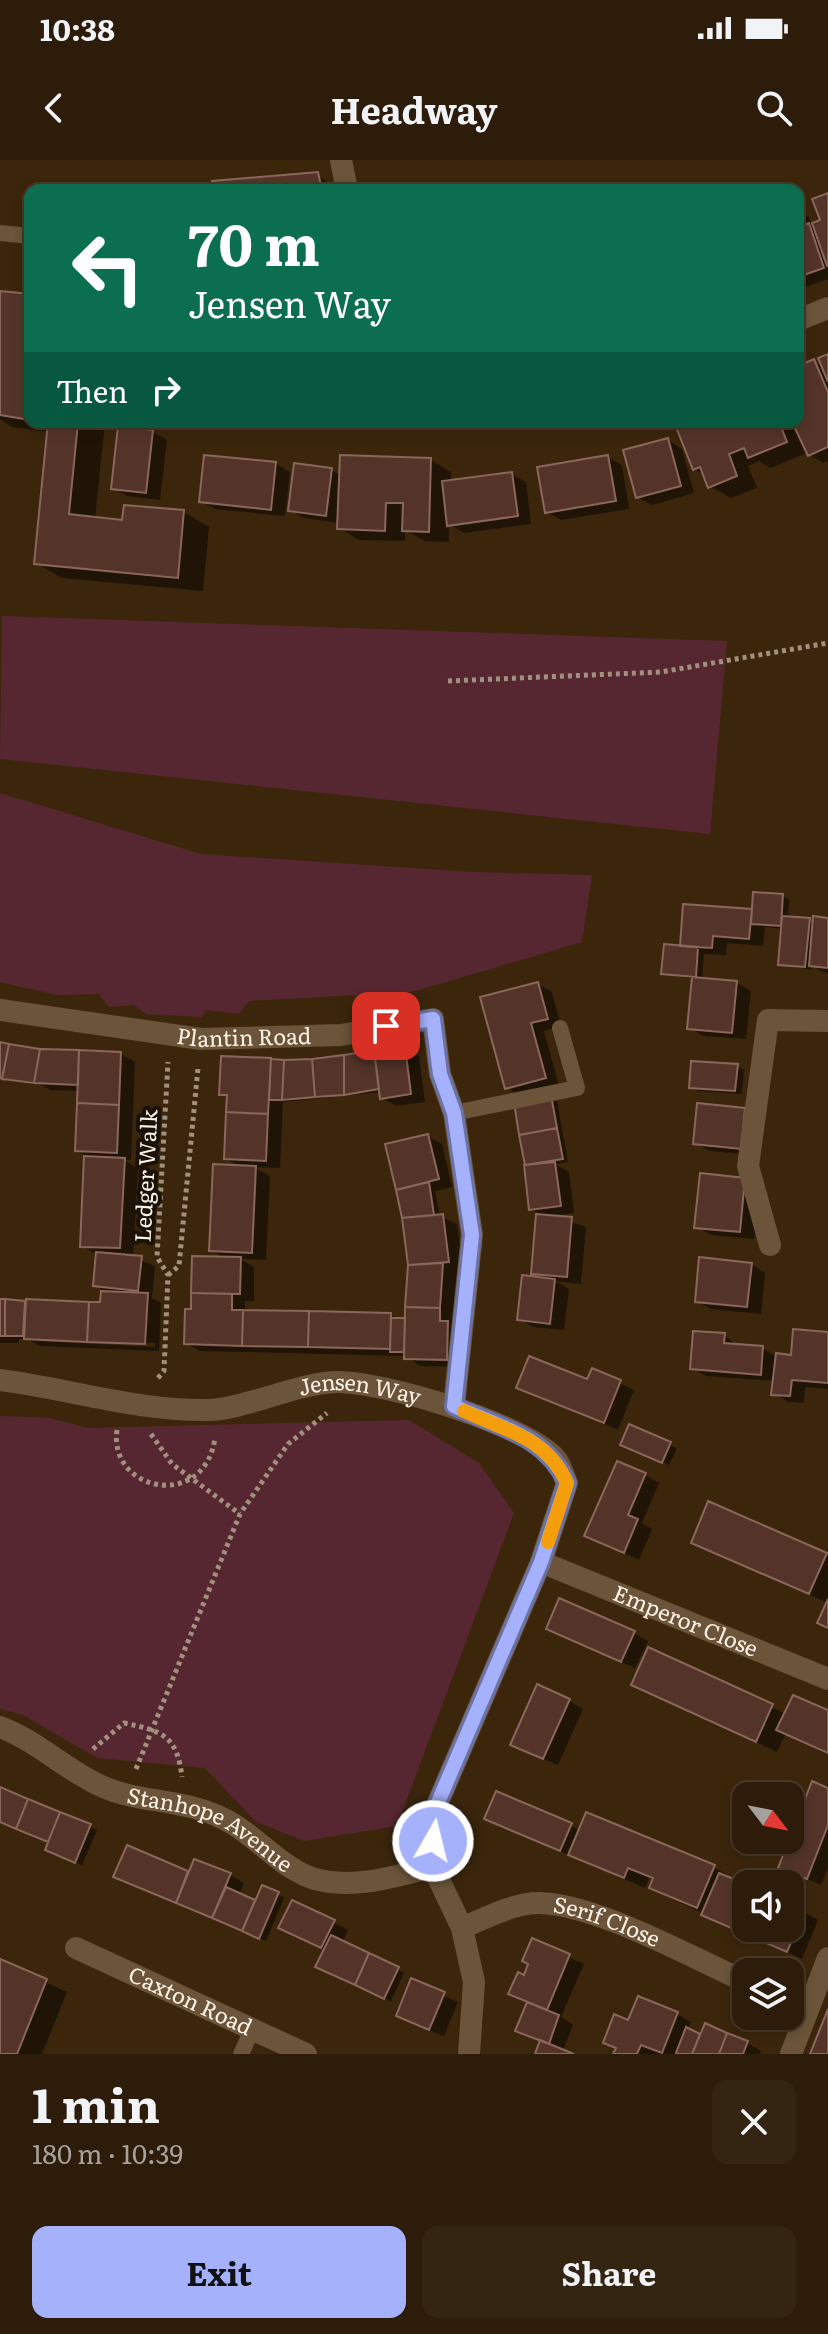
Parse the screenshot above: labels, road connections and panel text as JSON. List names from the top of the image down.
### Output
{
  "streets": {
    "street": [
      "Plantin Road",
      "Jensen Way",
      "Emperor Close",
      "Stanhope Avenue",
      "Serif Close",
      "Caxton Road"
    ],
    "path": ["Ledger Walk"]
  },
  "crossings": [
    ["Plantin Road", "Ledger Walk"],
    ["Plantin Road", "Jensen Way"],
    ["Ledger Walk", "Jensen Way"],
    ["Jensen Way", "Emperor Close"],
    ["Jensen Way", "Stanhope Avenue"],
    ["Jensen Way", "Serif Close"]
  ],
  "north": "bottom right",
  "page": {
    "status": "10:38",
    "header": "Headway",
    "turn": ["70 m", "Jensen Way"],
    "then": "Then",
    "heading": ["1 min", "180 m · 10:39"],
    "buttons": ["Exit", "Share"]
  }
}
